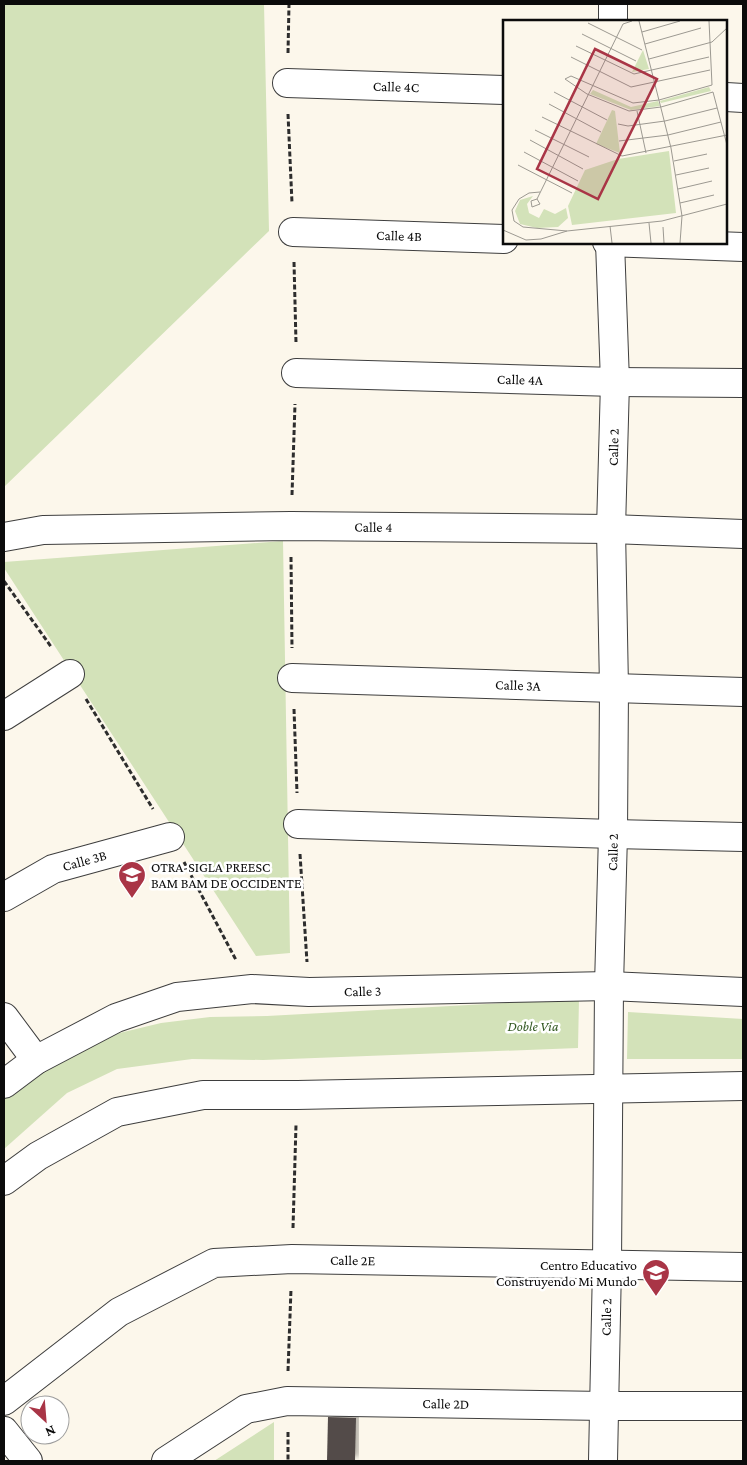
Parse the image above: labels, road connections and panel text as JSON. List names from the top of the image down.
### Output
{
  "streets": {
    "street": [
      "Calle 4C",
      "Calle 4B",
      "Calle 4A",
      "Calle 2",
      "Calle 4",
      "Calle 3A",
      "Calle 3B",
      "Calle 3",
      "Calle 2E",
      "Calle 2D"
    ]
  },
  "crossings": [
    ["Calle 4A", "Calle 2"],
    ["Calle 2", "Calle 4"],
    ["Calle 2", "Calle 3A"],
    ["Calle 2", "Calle 3"],
    ["Calle 2", "Calle 2E"],
    ["Calle 2", "Calle 2D"]
  ],
  "parks": ["Doble Via"],
  "places": {
    "school or university": ["OTRA-SIGLA PREESC BAM BAM DE OCCIDENTE", "Centro Educativo Construyendo Mi Mundo"]
  },
  "north": "bottom right"
}
